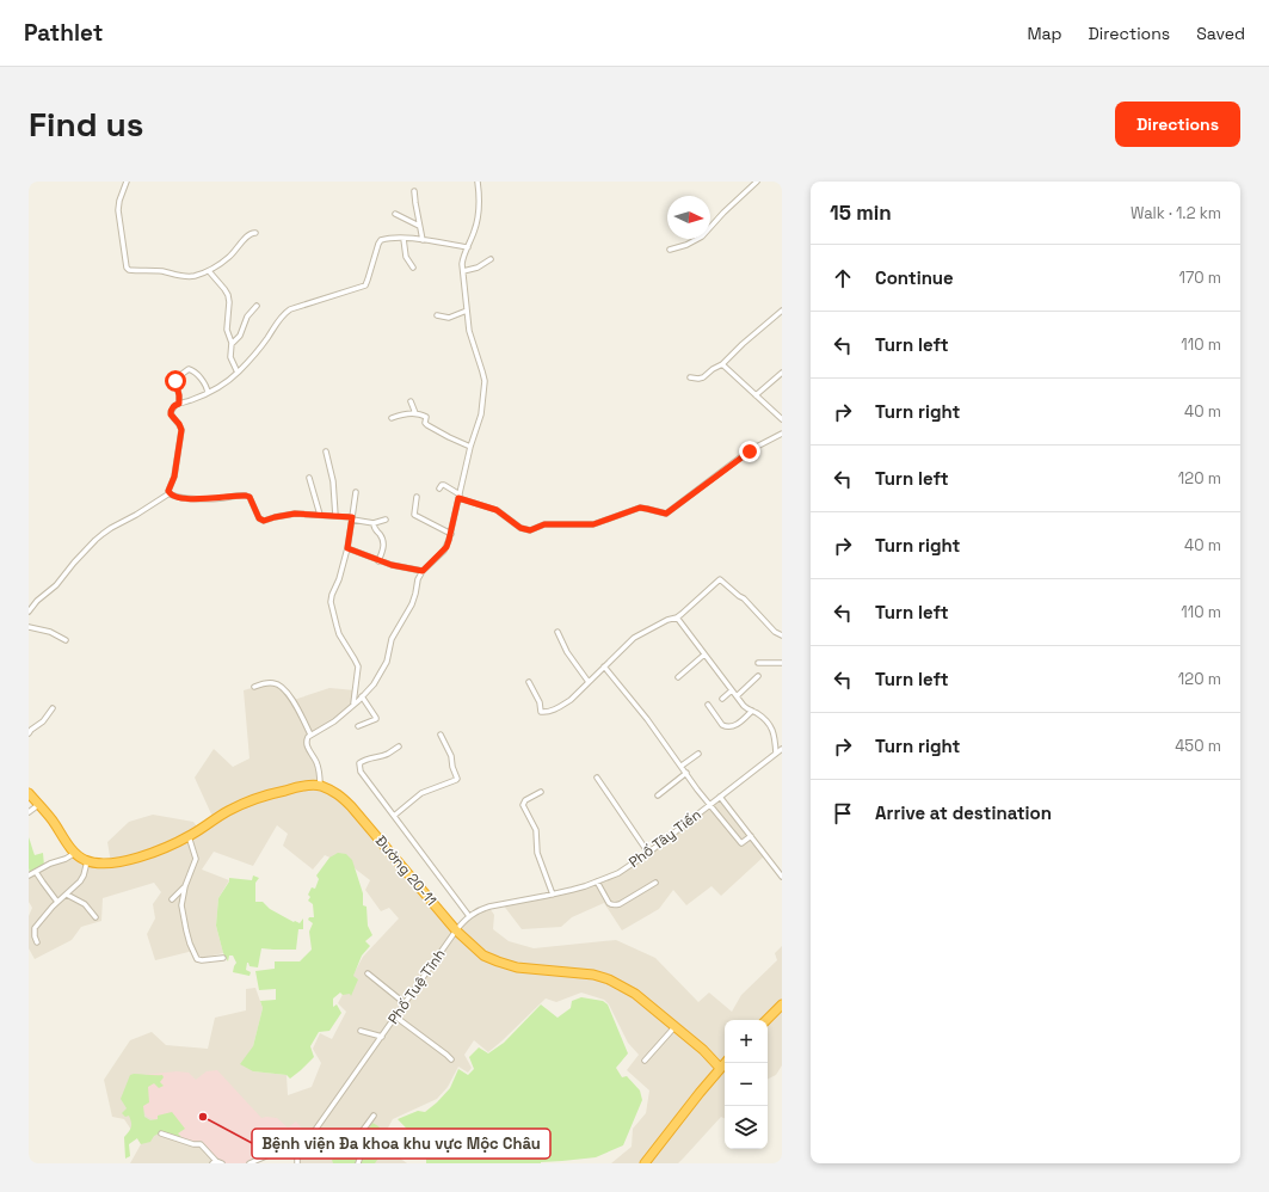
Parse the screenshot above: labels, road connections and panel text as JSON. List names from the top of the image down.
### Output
{
  "streets": {
    "highway": ["Đường 20-11"],
    "street": ["Phố Tây Tiến", "Phố Tuệ Tĩnh"]
  },
  "crossings": [
    ["Phố Tây Tiến", "Đường 20-11"],
    ["Phố Tây Tiến", "Phố Tuệ Tĩnh"],
    ["Đường 20-11", "Phố Tuệ Tĩnh"]
  ],
  "places": ["Bệnh viện Đa khoa khu vực Mộc Châu"],
  "north": "right",
  "page": {
    "header": "Pathlet",
    "nav": ["Map", "Directions", "Saved"],
    "buttons": "Directions",
    "title": "Find us",
    "heading": ["15 min", "Walk · 1.2 km"],
    "list": [
      ["Continue", "170 m"],
      ["Turn left", "110 m"],
      ["Turn right", "40 m"],
      ["Turn left", "120 m"],
      ["Turn right", "40 m"],
      ["Turn left", "110 m"],
      ["Turn left", "120 m"],
      ["Turn right", "450 m"],
      "Arrive at destination"
    ],
    "map_buttons": ["+", "−"]
  }
}
